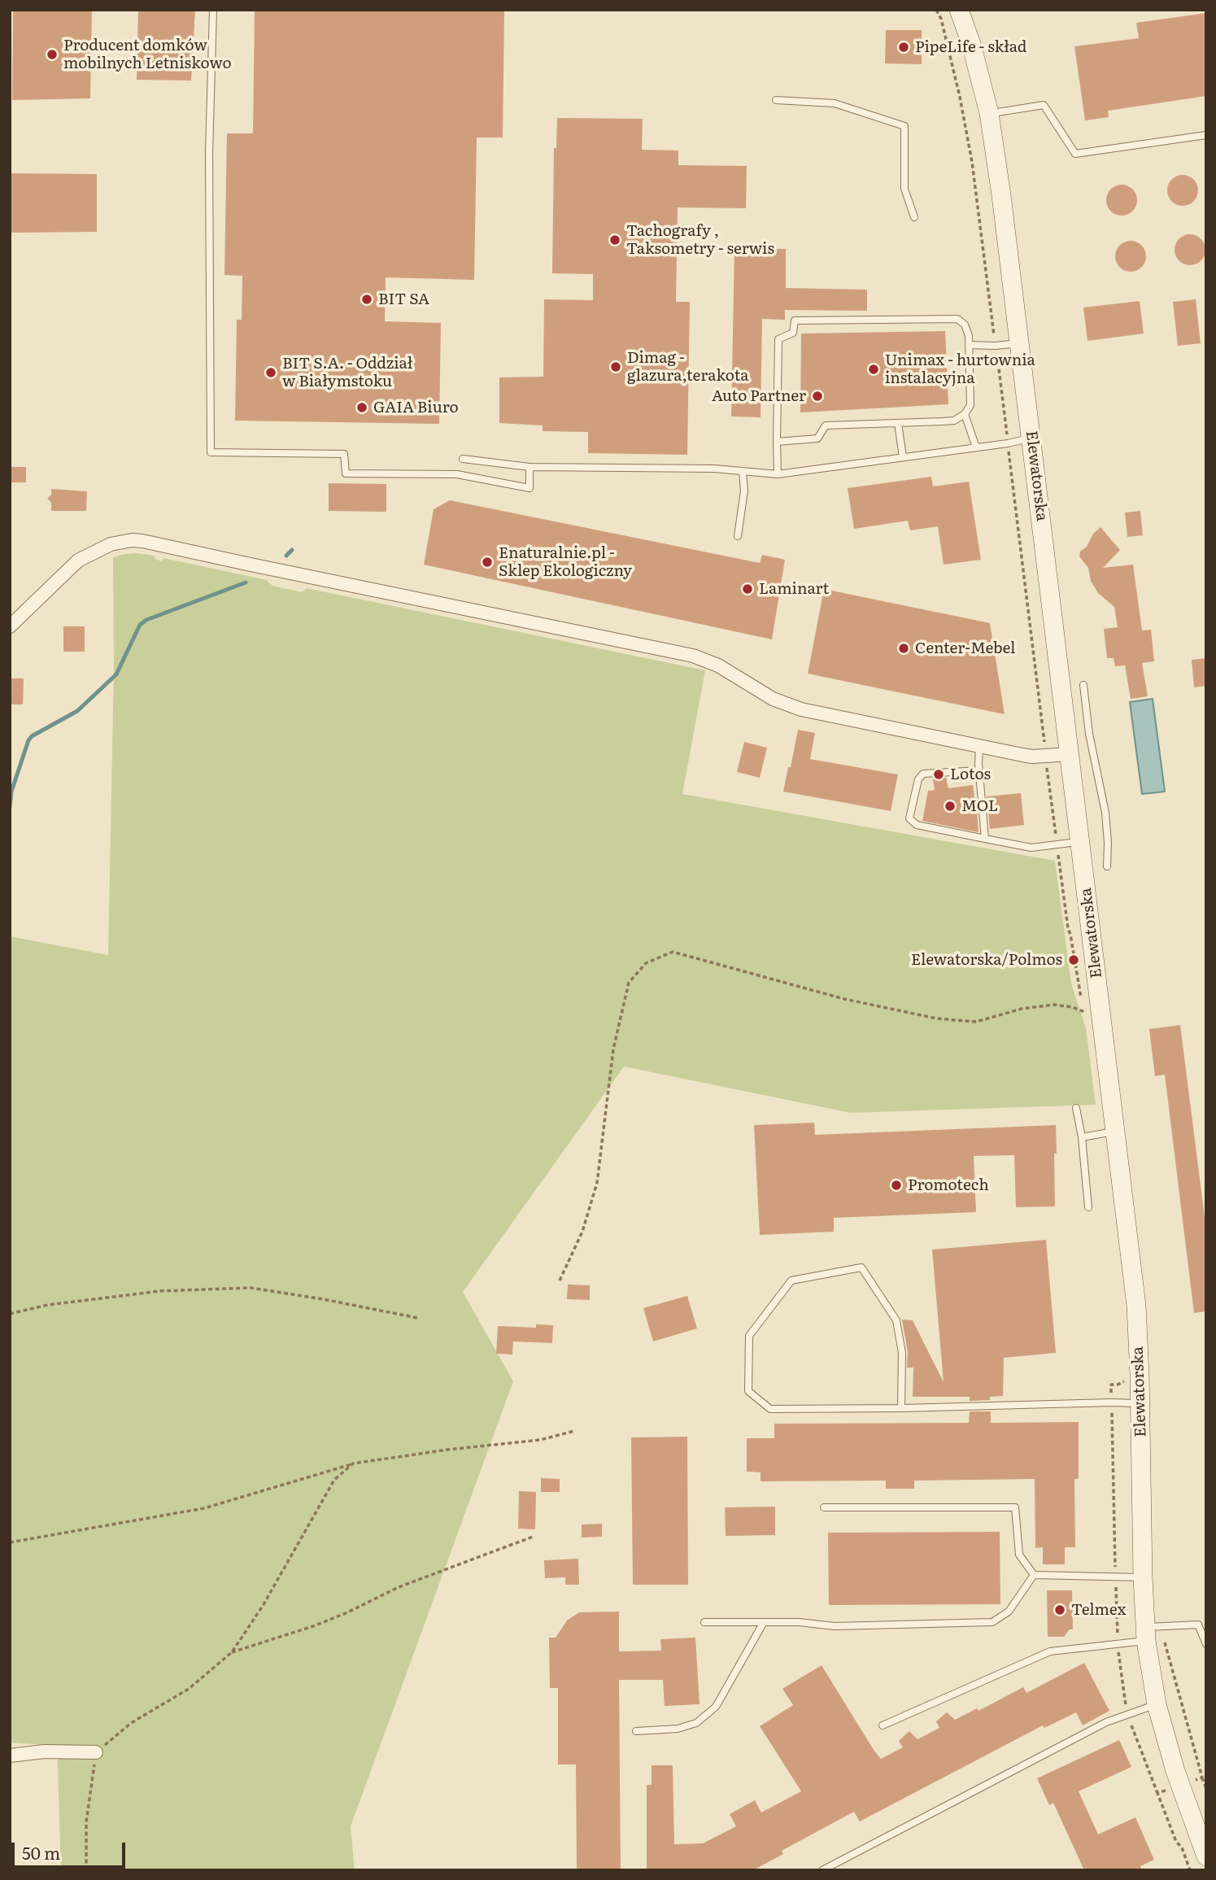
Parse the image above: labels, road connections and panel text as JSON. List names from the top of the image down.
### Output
{
  "streets": {
    "street": ["Elewatorska"]
  },
  "places": [
    "PipeLife - skład",
    "Producent domków mobilnych Letniskowo",
    "Tachografy , Taksometry - serwis",
    "BIT SA",
    "Dimag - glazura,terakota",
    "Unimax - hurtownia instalacyjna",
    "BIT S.A. - Oddział w Białymstoku",
    "Auto Partner",
    "GAIA Biuro",
    "Enaturalnie.pl - Sklep Ekologiczny",
    "Laminart",
    "Center-Mebel",
    "Lotos",
    "MOL",
    "Elewatorska/Polmos",
    "Promotech",
    "Telmex"
  ],
  "scale_bar": "50 m"
}
